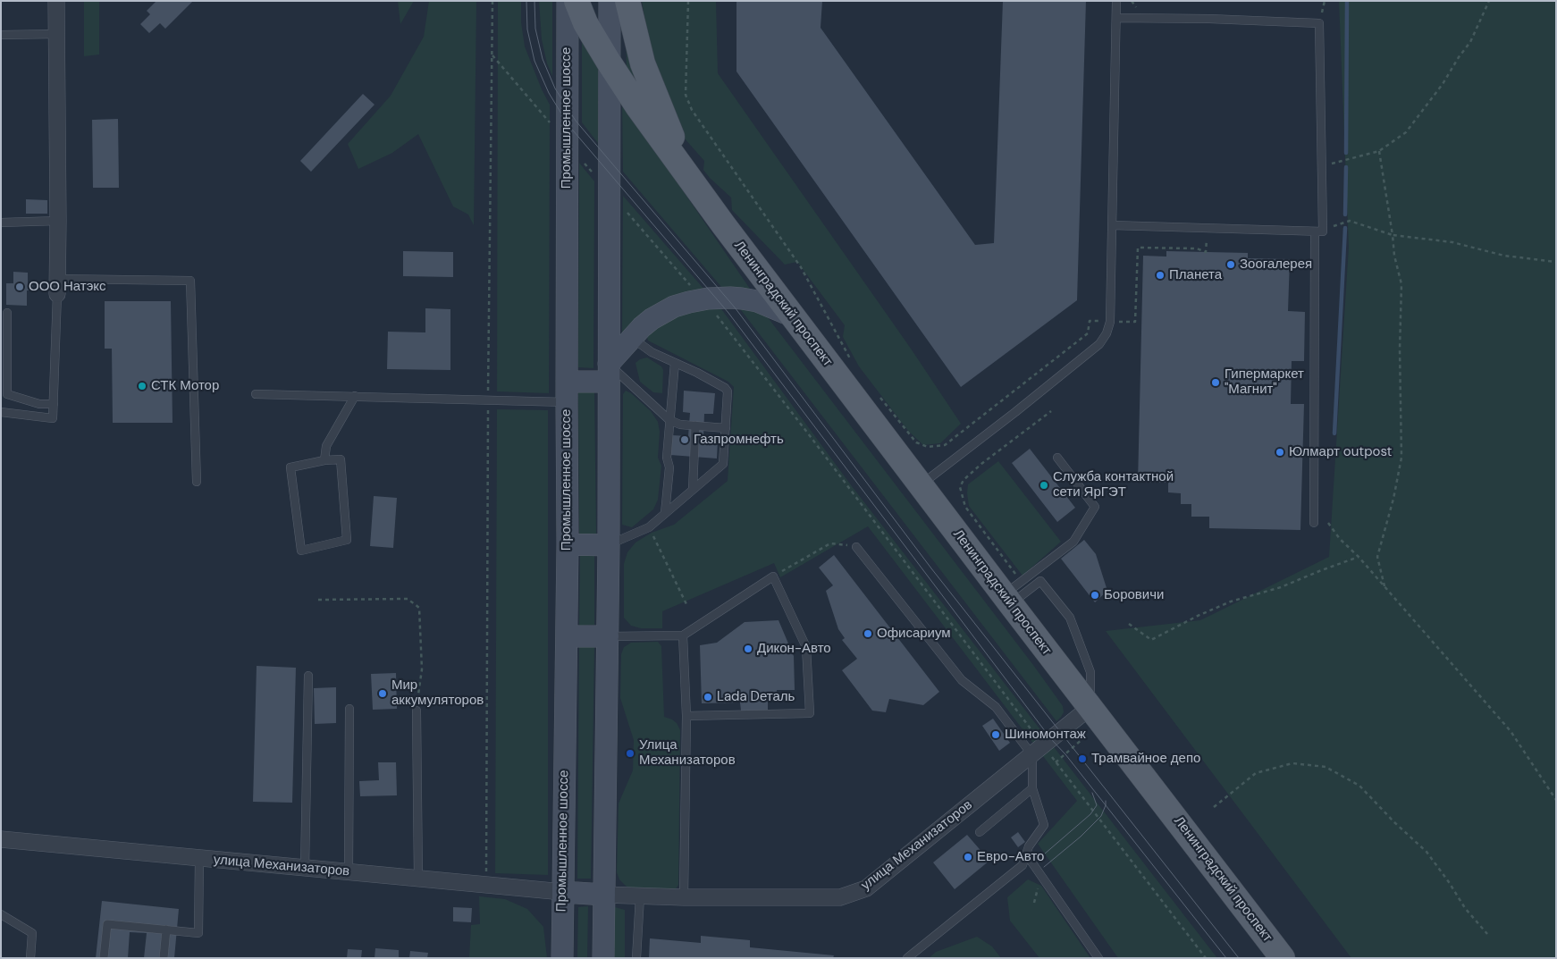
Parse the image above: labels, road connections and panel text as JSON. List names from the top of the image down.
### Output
{
  "streets": {
    "main road": ["Промышленное шоссе", "Ленинградский проспект"],
    "street": ["улица Механизаторов"]
  },
  "crossings": [
    ["Промышленное шоссе", "улица Механизаторов"],
    ["Ленинградский проспект", "улица Механизаторов"]
  ],
  "places": [
    "Зоогалерея",
    "Планета",
    "ООО Натэкс",
    "Гипермаркет \"Магнит\"",
    "СТК Мотор",
    "Газпромнефть",
    "Юлмарт outpost",
    "Служба контактной сети ЯрГЭТ",
    "Боровичи",
    "Офисариум",
    "Дикон-Авто",
    "Мир аккумуляторов",
    "Lada Dеталь",
    "Шиномонтаж",
    "Улица Механизаторов",
    "Трамвайное депо",
    "Евро-Авто"
  ]
}
